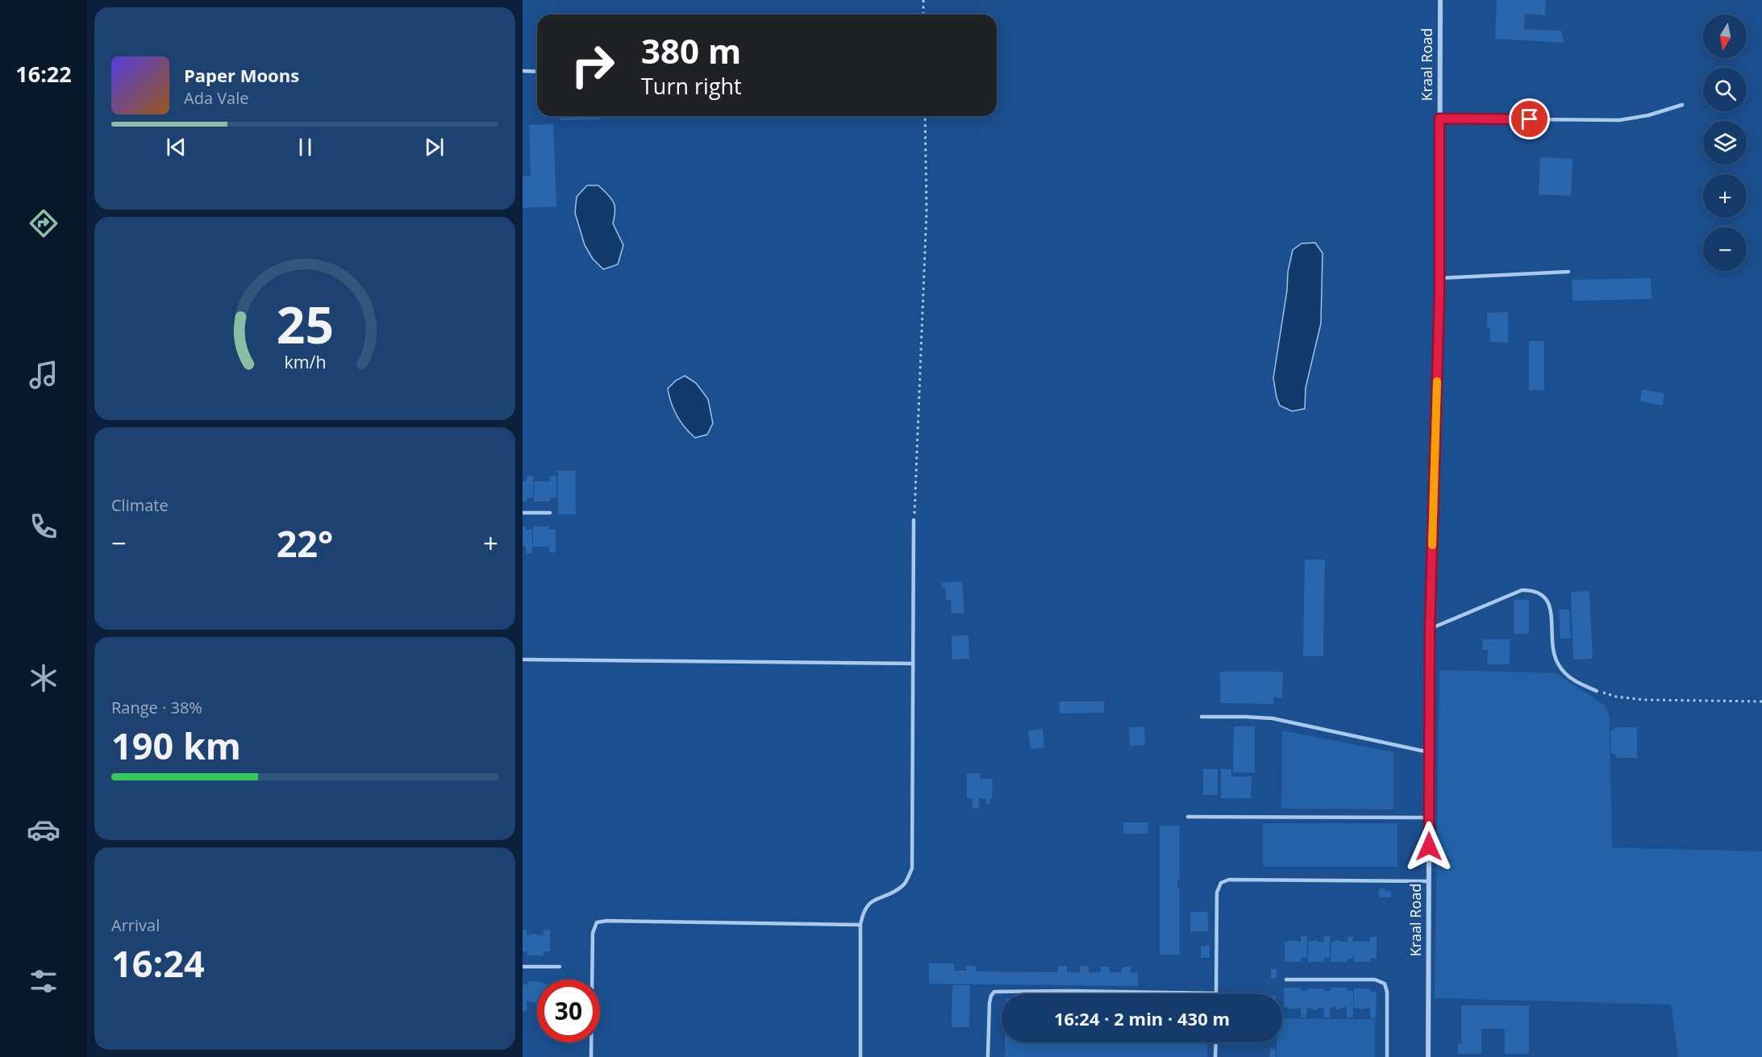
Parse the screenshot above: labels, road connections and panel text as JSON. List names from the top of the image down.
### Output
{
  "streets": {
    "street": ["Kraal Road"]
  },
  "north": "bottom",
  "page": {
    "tabs": "16:22",
    "map_buttons": ["+", "−"],
    "turn": ["380 m", "Turn right"],
    "song": ["Paper Moons", "Ada Vale"],
    "tile": [
      "Climate",
      ["Range · 38%", "190 km"],
      ["Arrival", "16:24"]
    ],
    "heat": ["−", "22°", "+"],
    "limit": "30",
    "trip": "16:24 · 2 min · 430 m",
    "gauge": ["25", "km/h"]
  }
}
